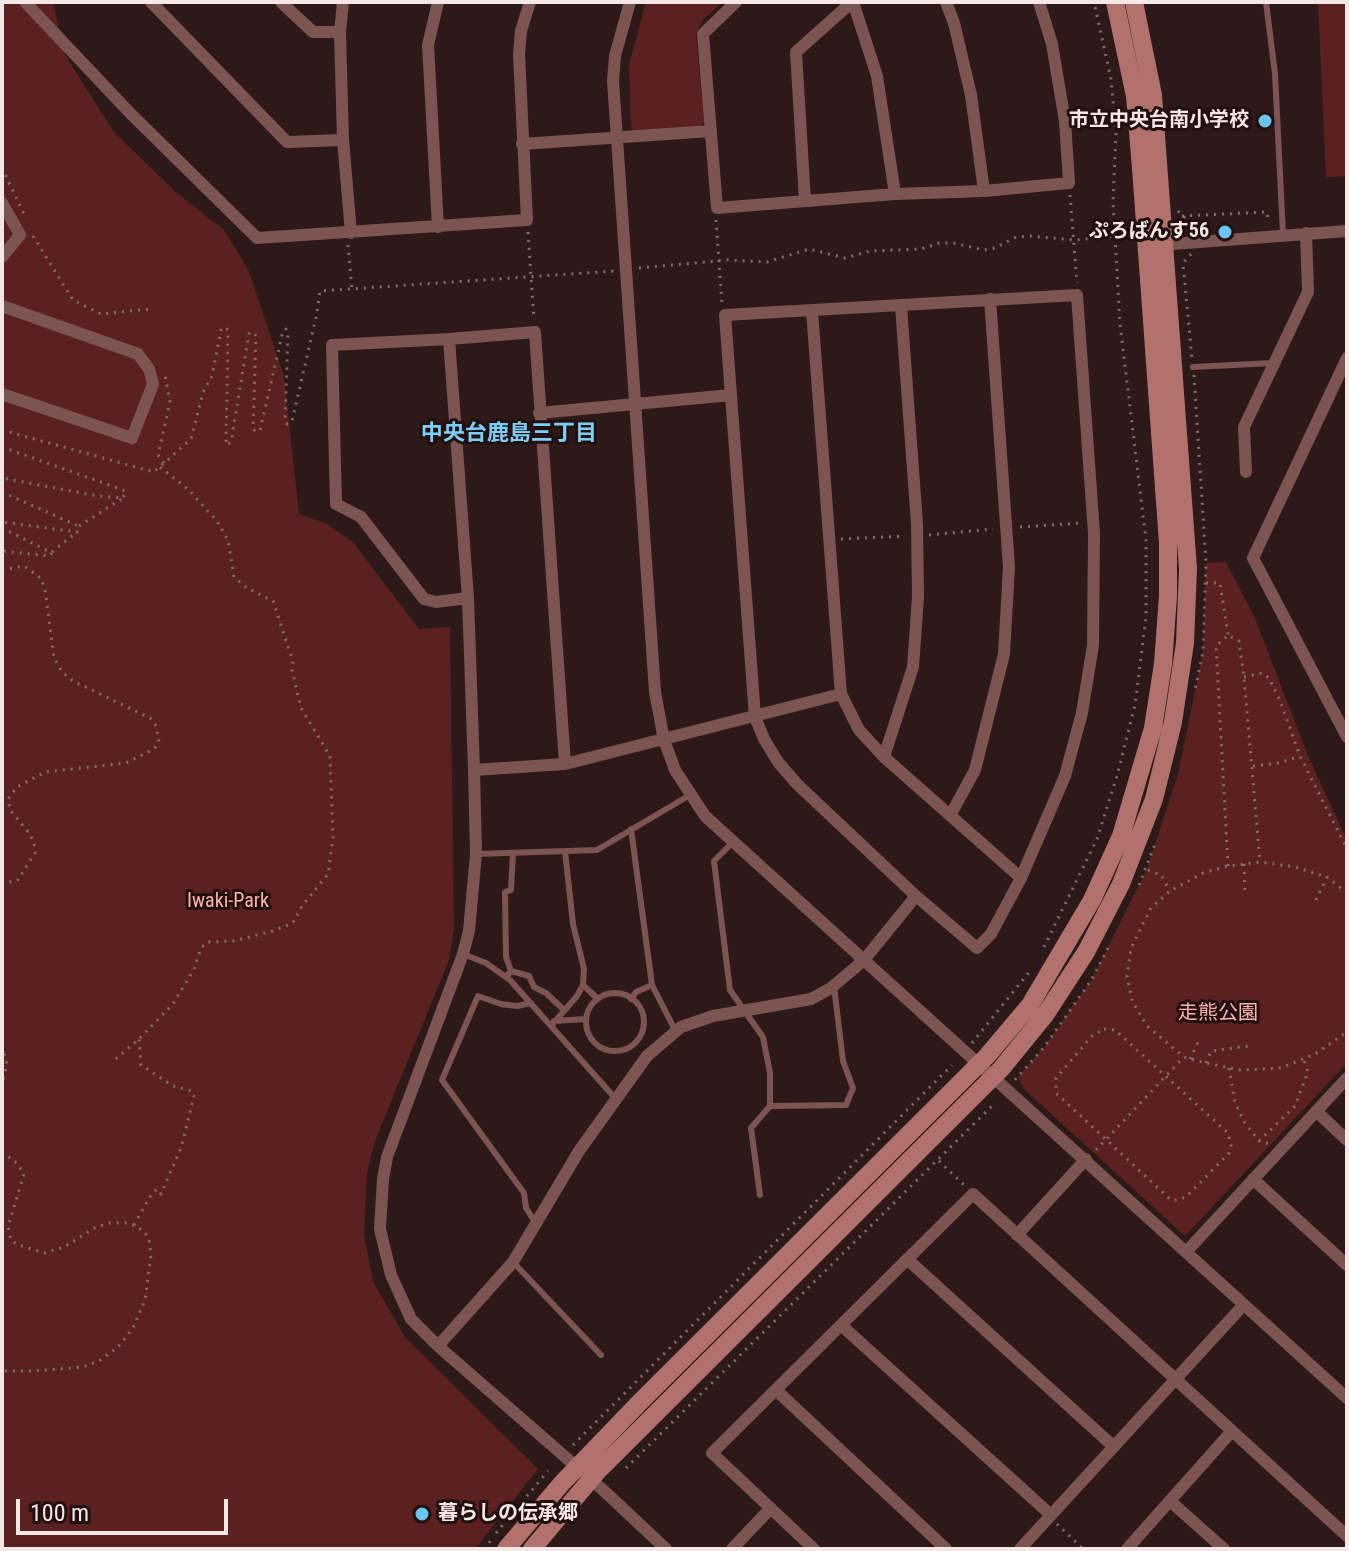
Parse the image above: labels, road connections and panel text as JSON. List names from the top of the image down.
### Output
{
  "districts": ["中央台鹿島三丁目"],
  "parks": ["Iwaki-Park", "走熊公園"],
  "places": ["市立中央台南小学校", "ぷろばんす56", "暮らしの伝承郷"],
  "scale_bar": "100 m"
}
